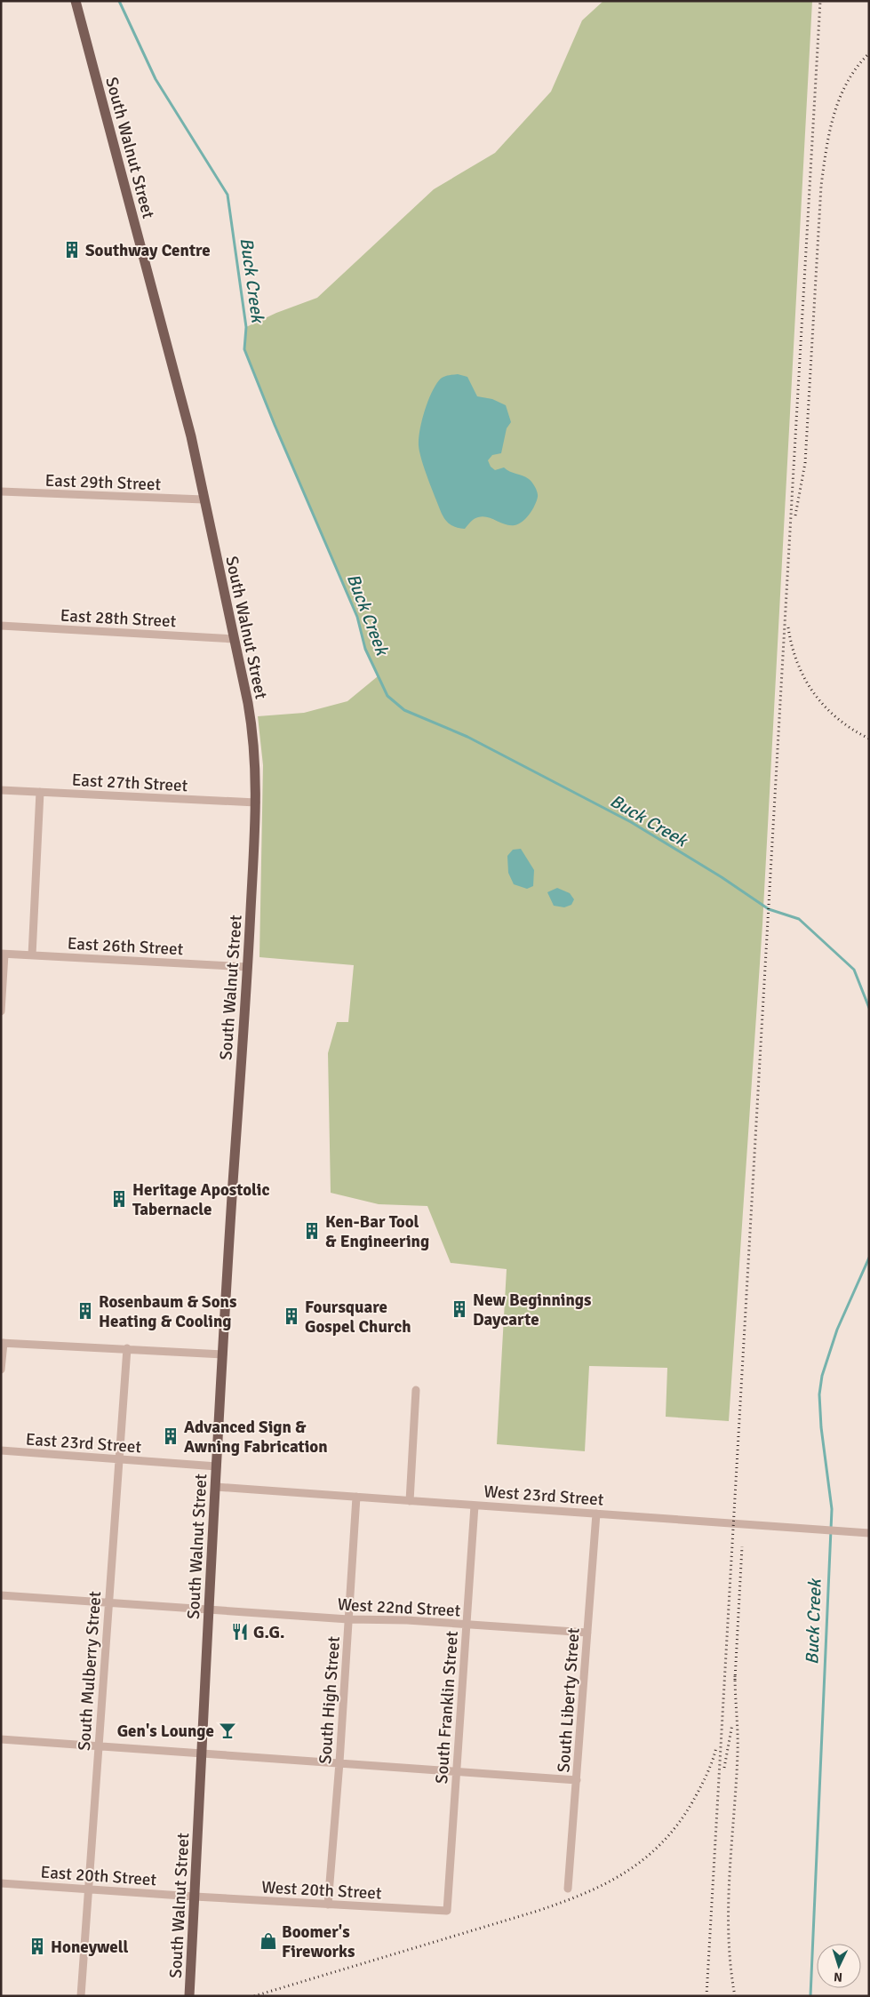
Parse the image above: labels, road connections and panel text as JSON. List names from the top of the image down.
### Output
{
  "streets": {
    "main road": ["South Walnut Street"],
    "street": [
      "East 29th Street",
      "East 28th Street",
      "East 27th Street",
      "East 26th Street",
      "East 23rd Street",
      "West 23rd Street",
      "West 22nd Street",
      "South Mulberry Street",
      "South High Street",
      "South Liberty Street",
      "South Franklin Street",
      "East 20th Street",
      "West 20th Street"
    ]
  },
  "crossings": [
    ["South Walnut Street", "East 29th Street"],
    ["South Walnut Street", "East 28th Street"],
    ["South Walnut Street", "East 27th Street"],
    ["South Walnut Street", "East 26th Street"],
    ["South Walnut Street", "East 23rd Street"],
    ["South Walnut Street", "West 23rd Street"],
    ["South Walnut Street", "West 22nd Street"],
    ["South Walnut Street", "East 20th Street"],
    ["South Walnut Street", "West 20th Street"],
    ["East 23rd Street", "South Mulberry Street"],
    ["West 23rd Street", "South High Street"],
    ["West 23rd Street", "South Liberty Street"],
    ["West 23rd Street", "South Franklin Street"],
    ["West 22nd Street", "South Mulberry Street"],
    ["West 22nd Street", "South High Street"],
    ["West 22nd Street", "South Liberty Street"],
    ["West 22nd Street", "South Franklin Street"],
    ["South Mulberry Street", "East 20th Street"],
    ["South High Street", "West 20th Street"],
    ["South Franklin Street", "West 20th Street"],
    ["East 20th Street", "West 20th Street"]
  ],
  "water": ["Buck Creek"],
  "places": {
    "building": [
      "Southway Centre",
      "Heritage Apostolic Tabernacle",
      "Ken-Bar Tool & Engineering",
      "New Beginnings Daycarte",
      "Rosenbaum & Sons Heating & Cooling",
      "Foursquare Gospel Church",
      "Advanced Sign & Awning Fabrication",
      "Honeywell"
    ],
    "restaurant": ["G.G."],
    "bar": ["Gen's Lounge"],
    "shop": ["Boomer's Fireworks"]
  },
  "north": "bottom"
}
